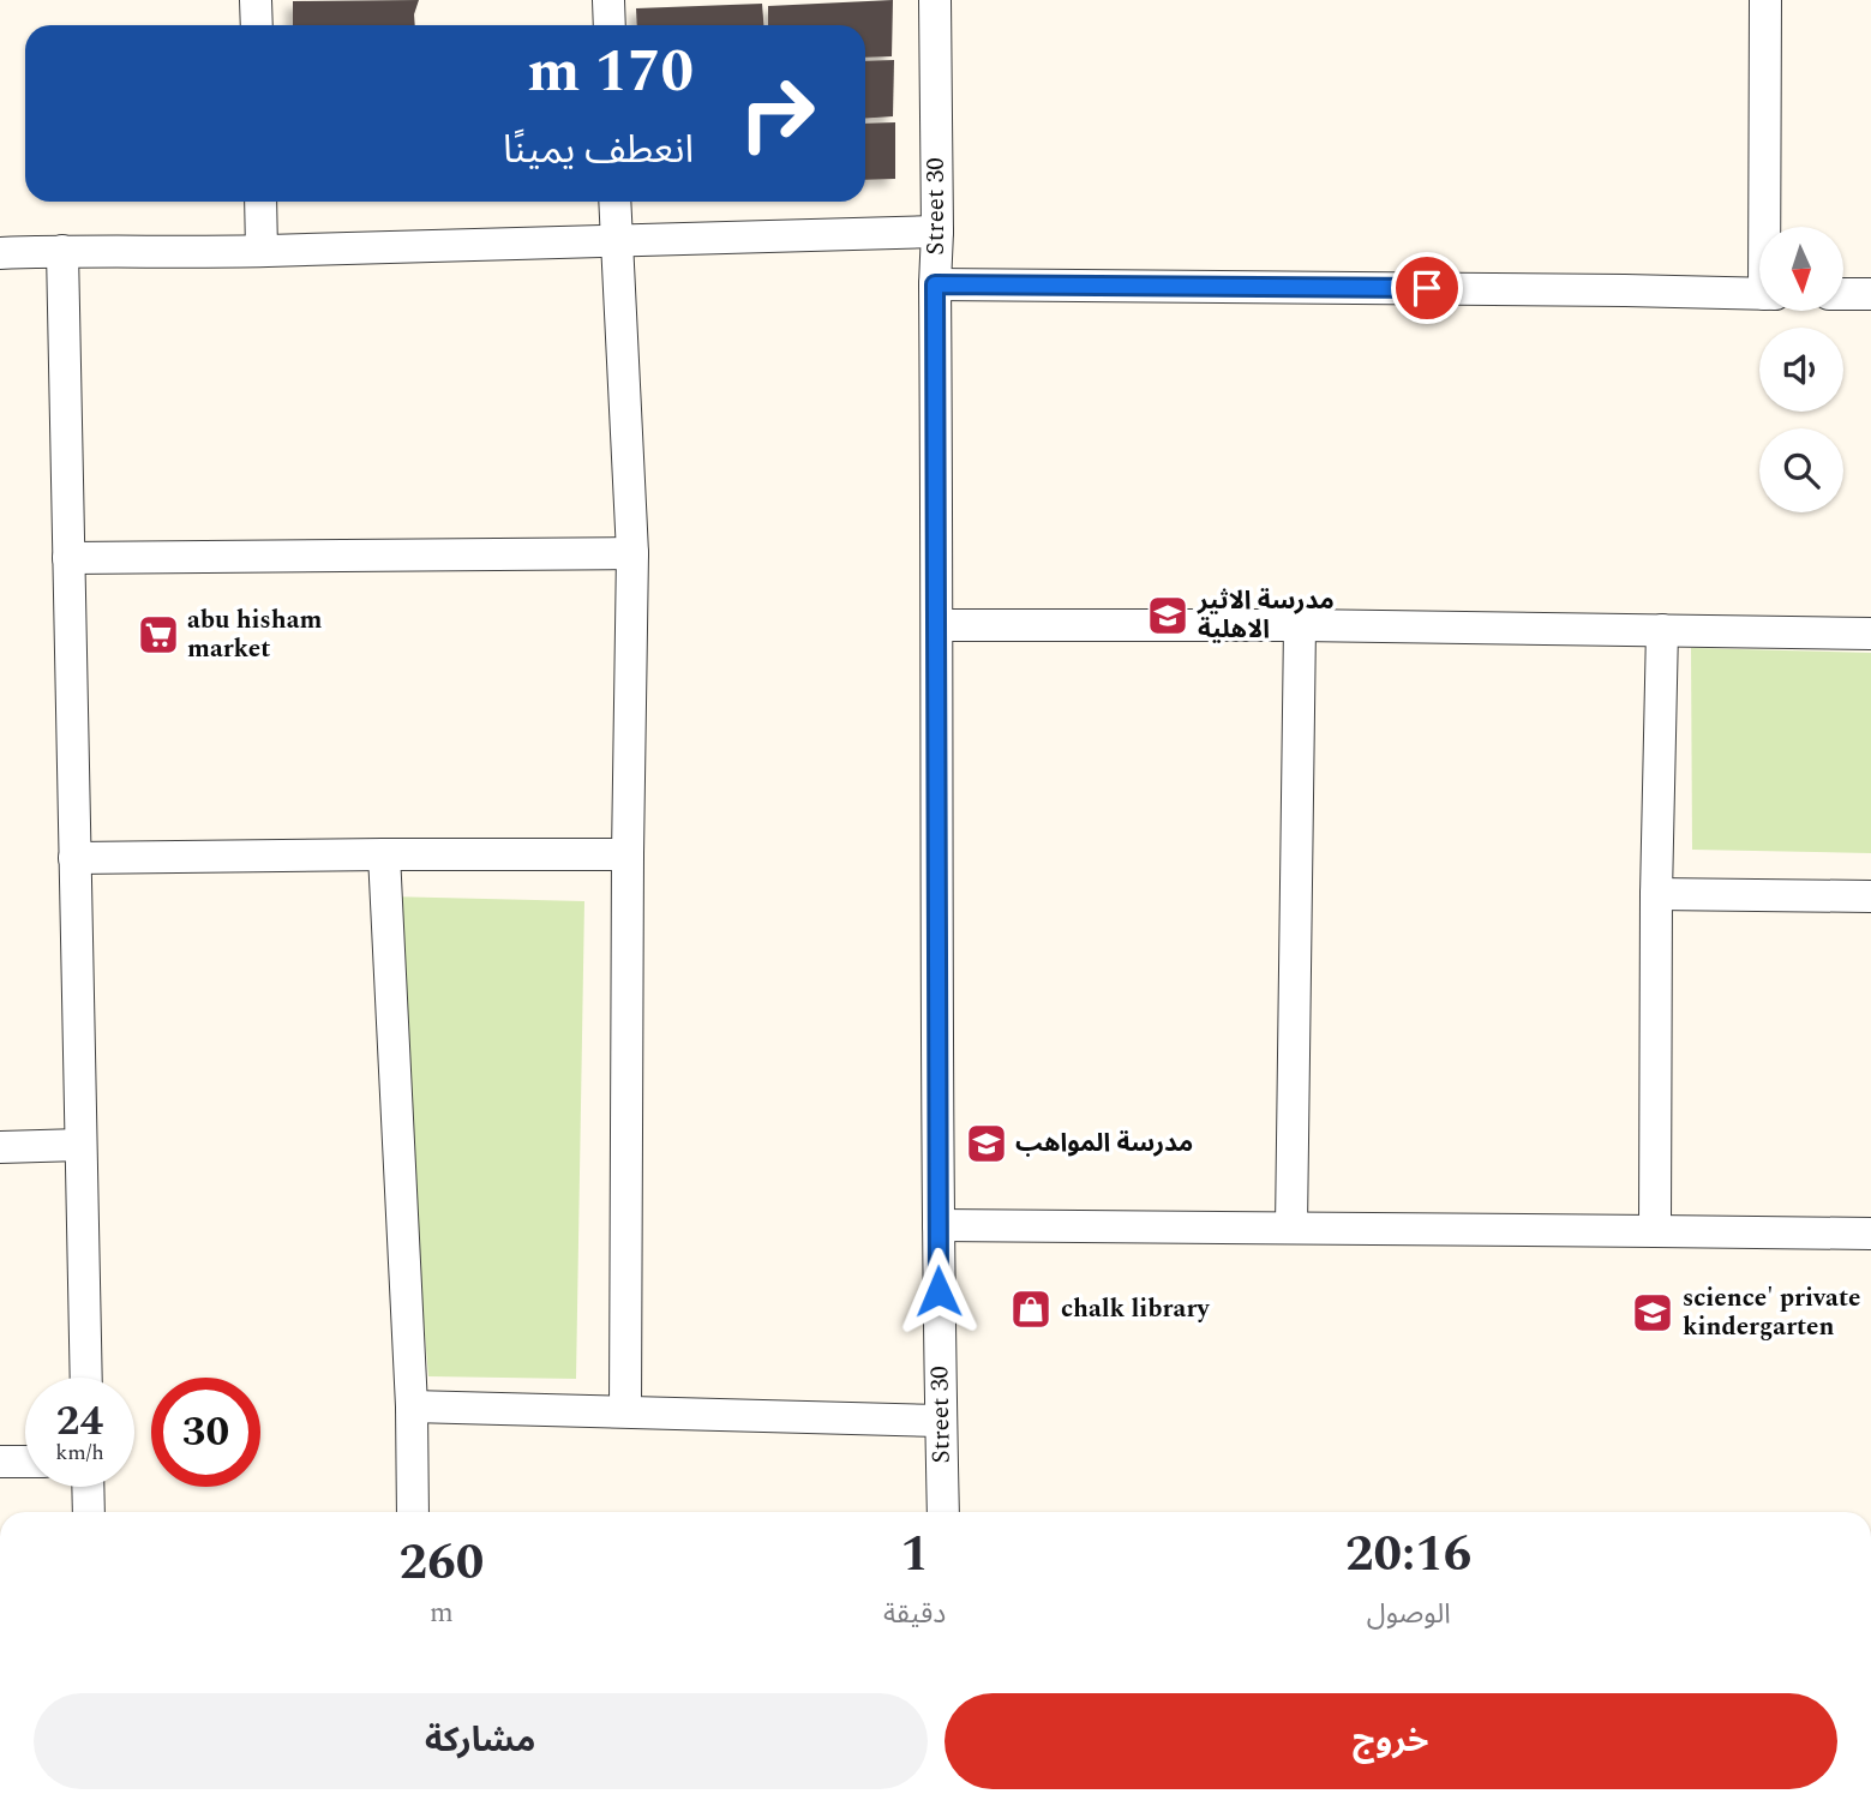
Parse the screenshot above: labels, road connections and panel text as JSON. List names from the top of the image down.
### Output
{
  "streets": {
    "street": ["Street 30"]
  },
  "places": {
    "school or university": ["مدرسة الاثير الاهلية", "مدرسة المواهب", "science' private kindergarten"],
    "supermarket": ["abu hisham market"],
    "shop": ["chalk library"]
  },
  "north": "bottom",
  "page": {
    "turn": ["170 m", "انعطف يمينًا"],
    "speed": "24 km/h",
    "limit": "30",
    "eta": [
      "20:16",
      "الوصول",
      "1",
      "دقيقة",
      "260",
      "m"
    ],
    "buttons": ["خروج", "مشاركة"]
  }
}
